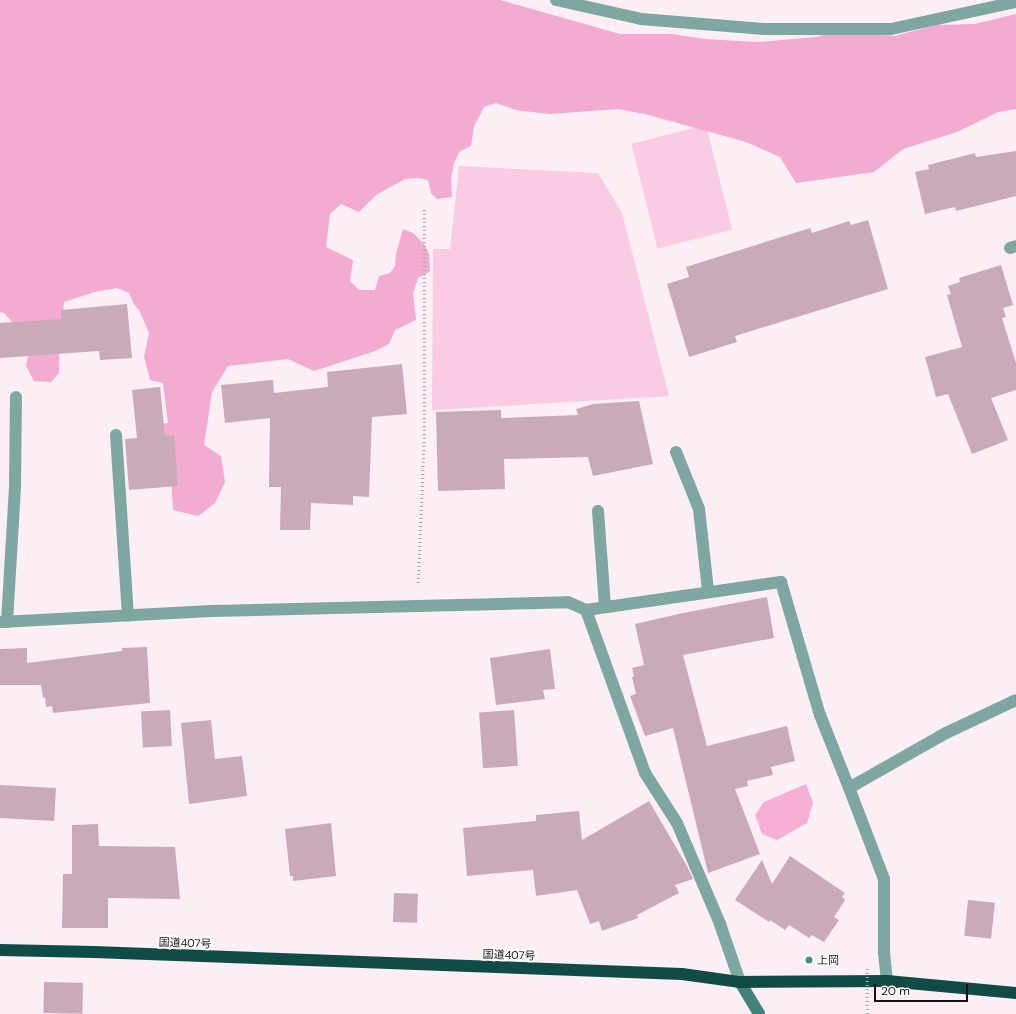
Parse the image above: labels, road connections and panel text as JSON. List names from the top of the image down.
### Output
{
  "streets": {
    "highway": ["国道407号"]
  },
  "places": ["上岡"],
  "scale_bar": "20 m"
}
